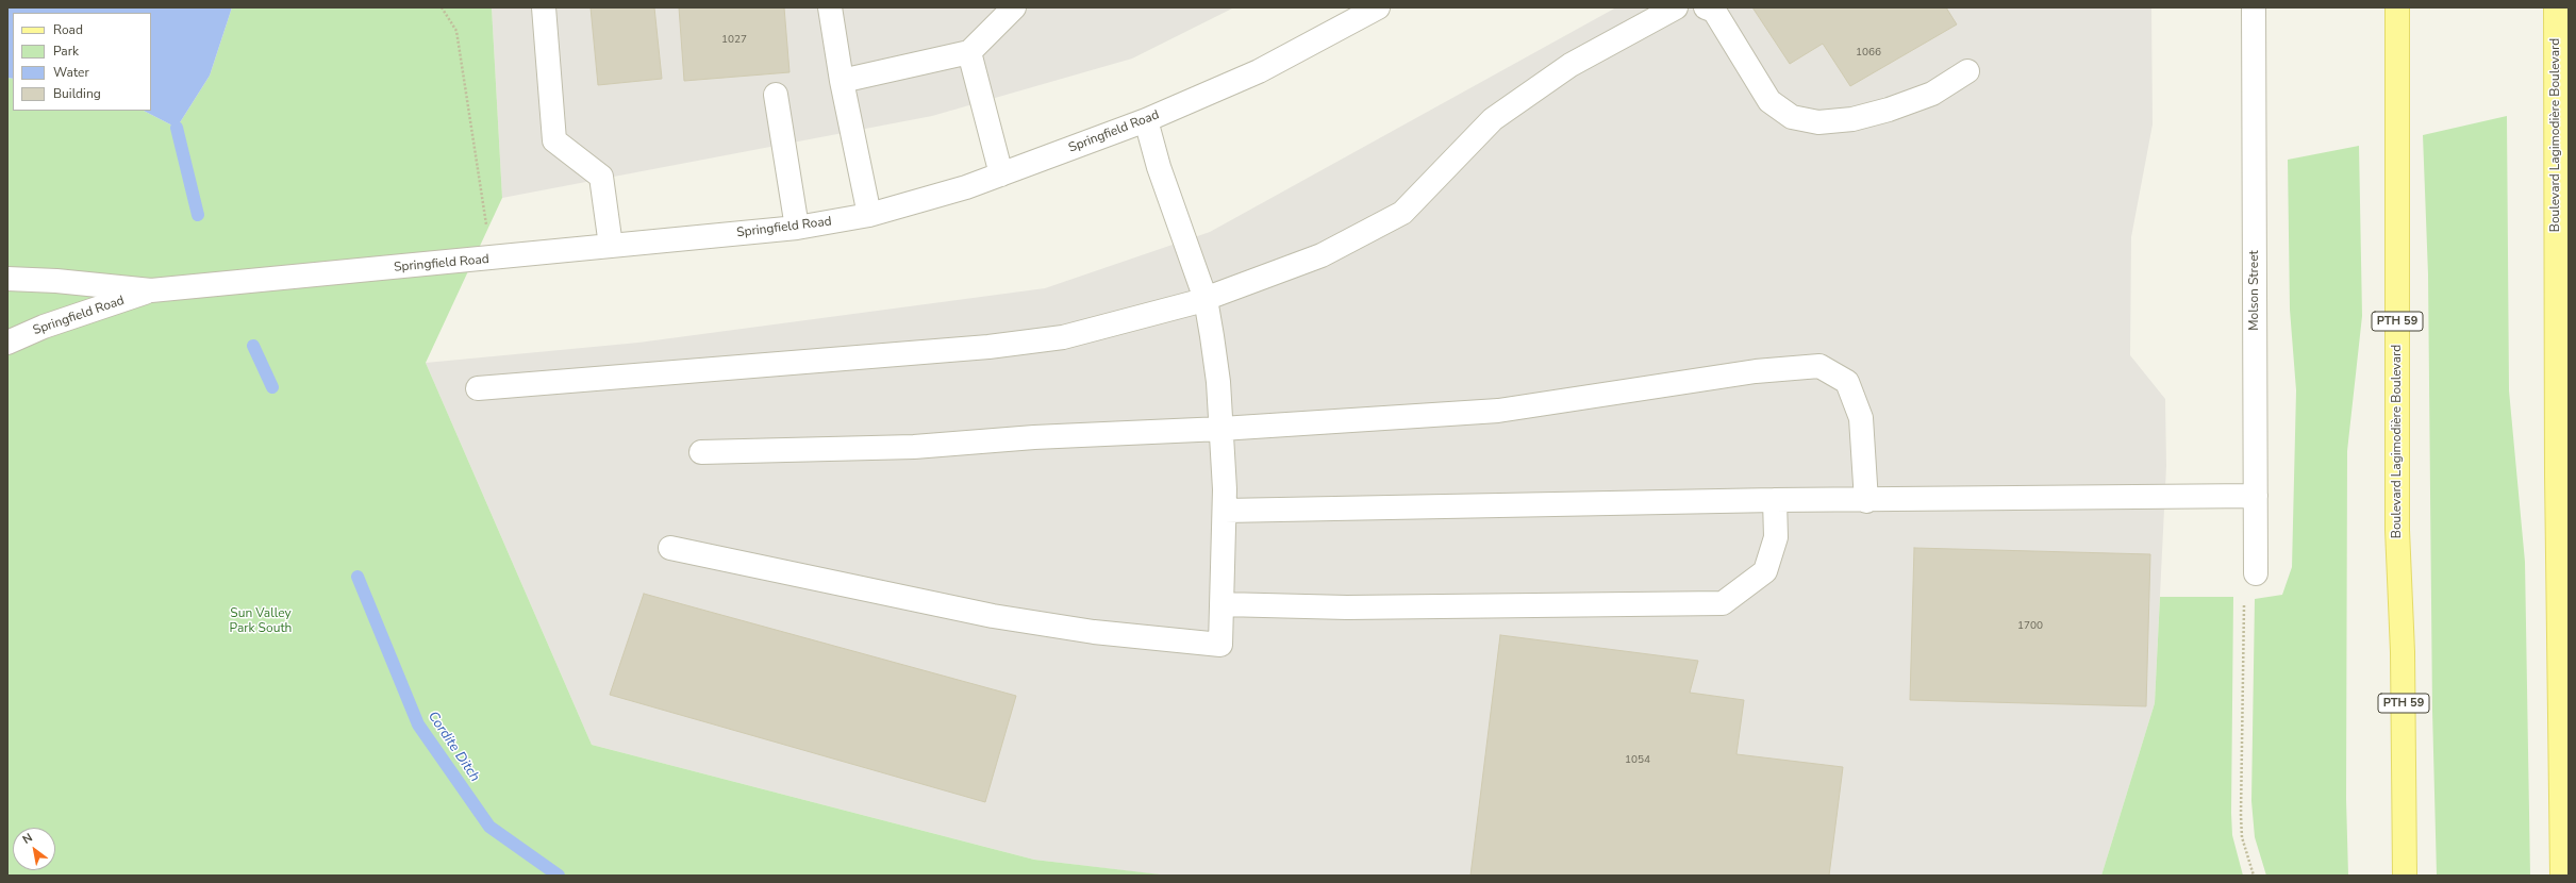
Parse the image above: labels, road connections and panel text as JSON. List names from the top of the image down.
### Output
{
  "streets": {
    "main road": ["Boulevard Lagimodière Boulevard", "PTH 59"],
    "street": ["Springfield Road", "Molson Street"]
  },
  "water": ["Cordite Ditch"],
  "parks": ["Sun Valley Park South"],
  "house_numbers": [
    "1027",
    "1066",
    "1700",
    "1054"
  ],
  "legend": [
    "Road",
    "Park",
    "Water",
    "Building"
  ],
  "north": "top left"
}
